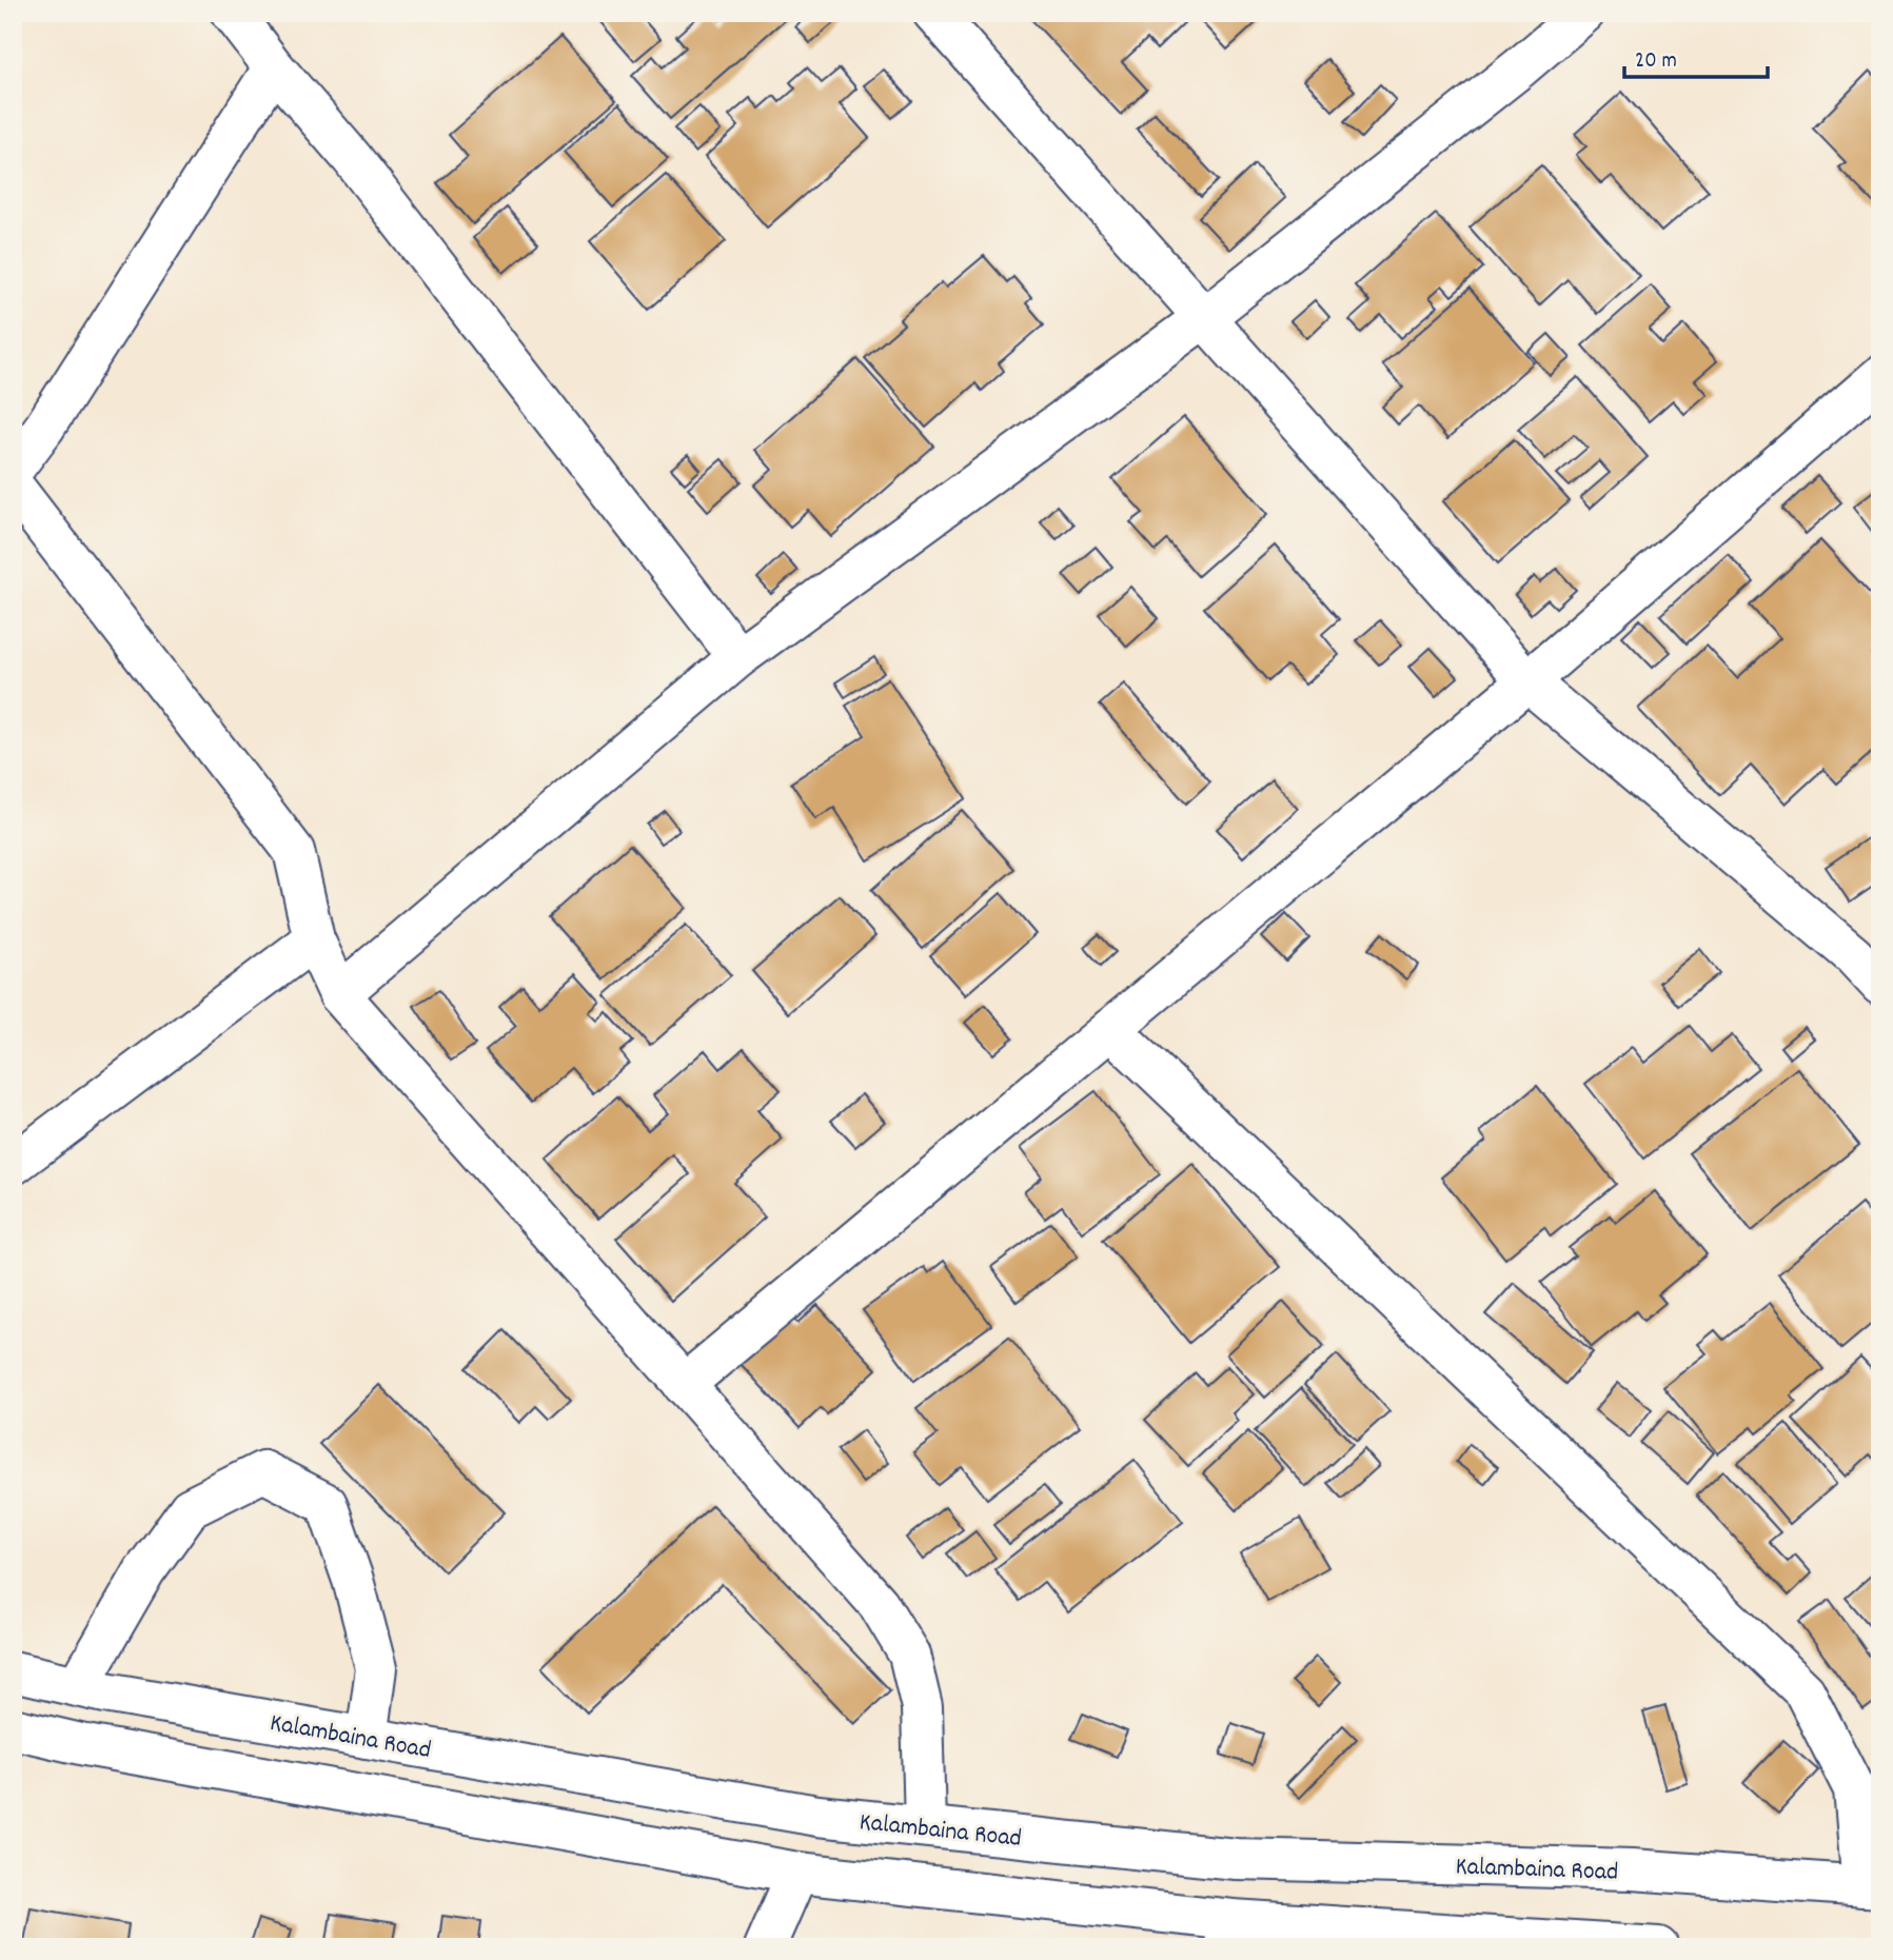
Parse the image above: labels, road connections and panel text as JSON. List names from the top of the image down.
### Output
{
  "streets": {
    "street": ["Kalambaina Road"]
  },
  "scale_bar": "20 m"
}
